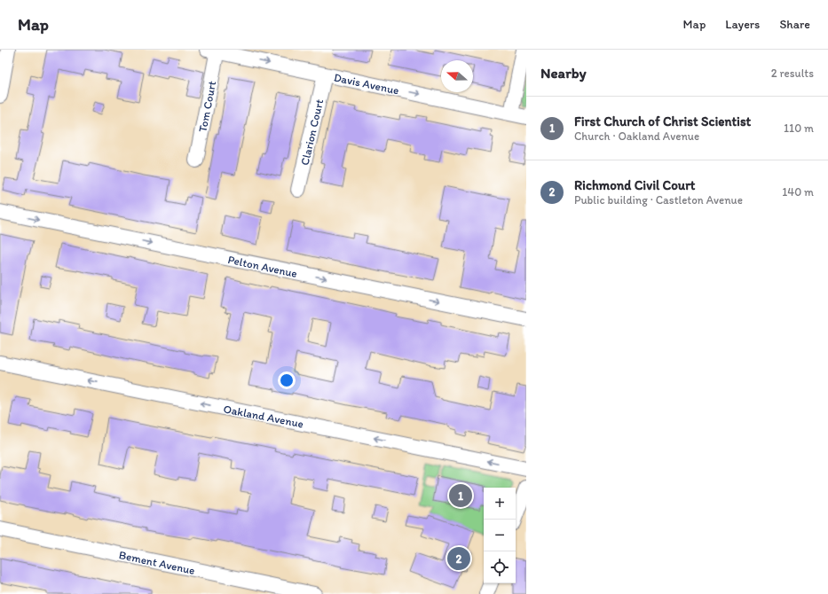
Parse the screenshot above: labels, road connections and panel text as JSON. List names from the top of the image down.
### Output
{
  "streets": {
    "street": [
      "Davis Avenue",
      "Tom Court",
      "Clarion Court",
      "Pelton Avenue",
      "Oakland Avenue",
      "Bement Avenue"
    ]
  },
  "crossings": [
    ["Davis Avenue", "Tom Court"],
    ["Davis Avenue", "Clarion Court"]
  ],
  "one_way": ["Davis Avenue", "Pelton Avenue", "Oakland Avenue"],
  "north": "left",
  "page": {
    "header": "Map",
    "nav": ["Map", "Layers", "Share"],
    "heading": ["Nearby", "2 results"],
    "list": [
      {
        "mark": "1",
        "name": "First Church of Christ Scientist",
        "note": "Church · Oakland Avenue",
        "value": "110 m"
      },
      {
        "mark": "2",
        "name": "Richmond Civil Court",
        "note": "Public building · Castleton Avenue",
        "value": "140 m"
      }
    ],
    "pins": ["1", "2"],
    "map_buttons": ["+", "−"]
  }
}
